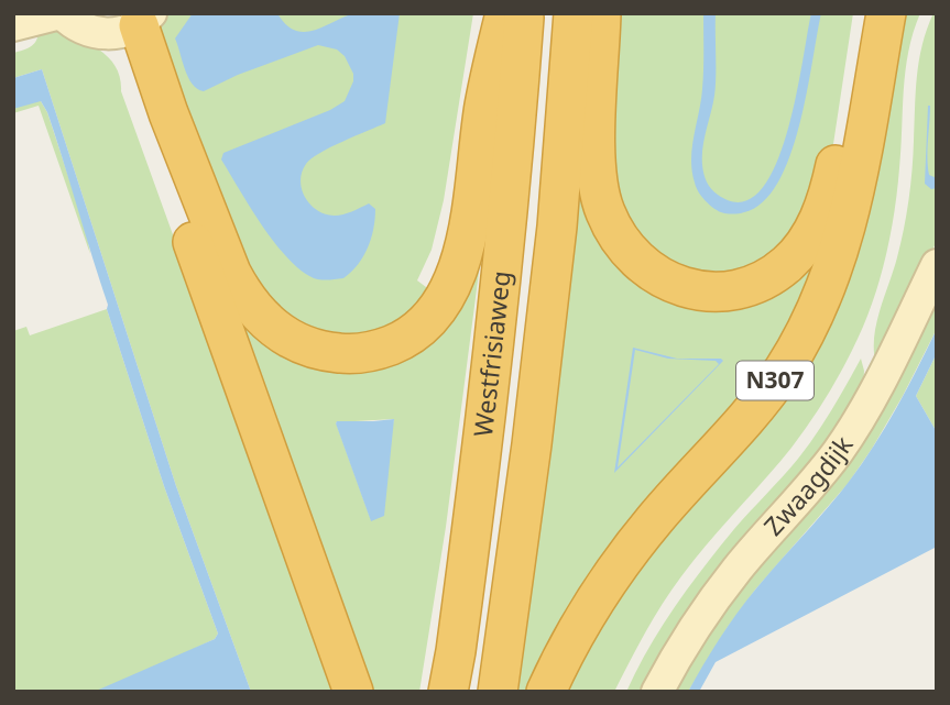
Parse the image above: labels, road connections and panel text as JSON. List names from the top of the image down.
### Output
{
  "streets": {
    "highway": ["Westfrisiaweg", "N307"],
    "street": ["Zwaagdijk"]
  }
}
